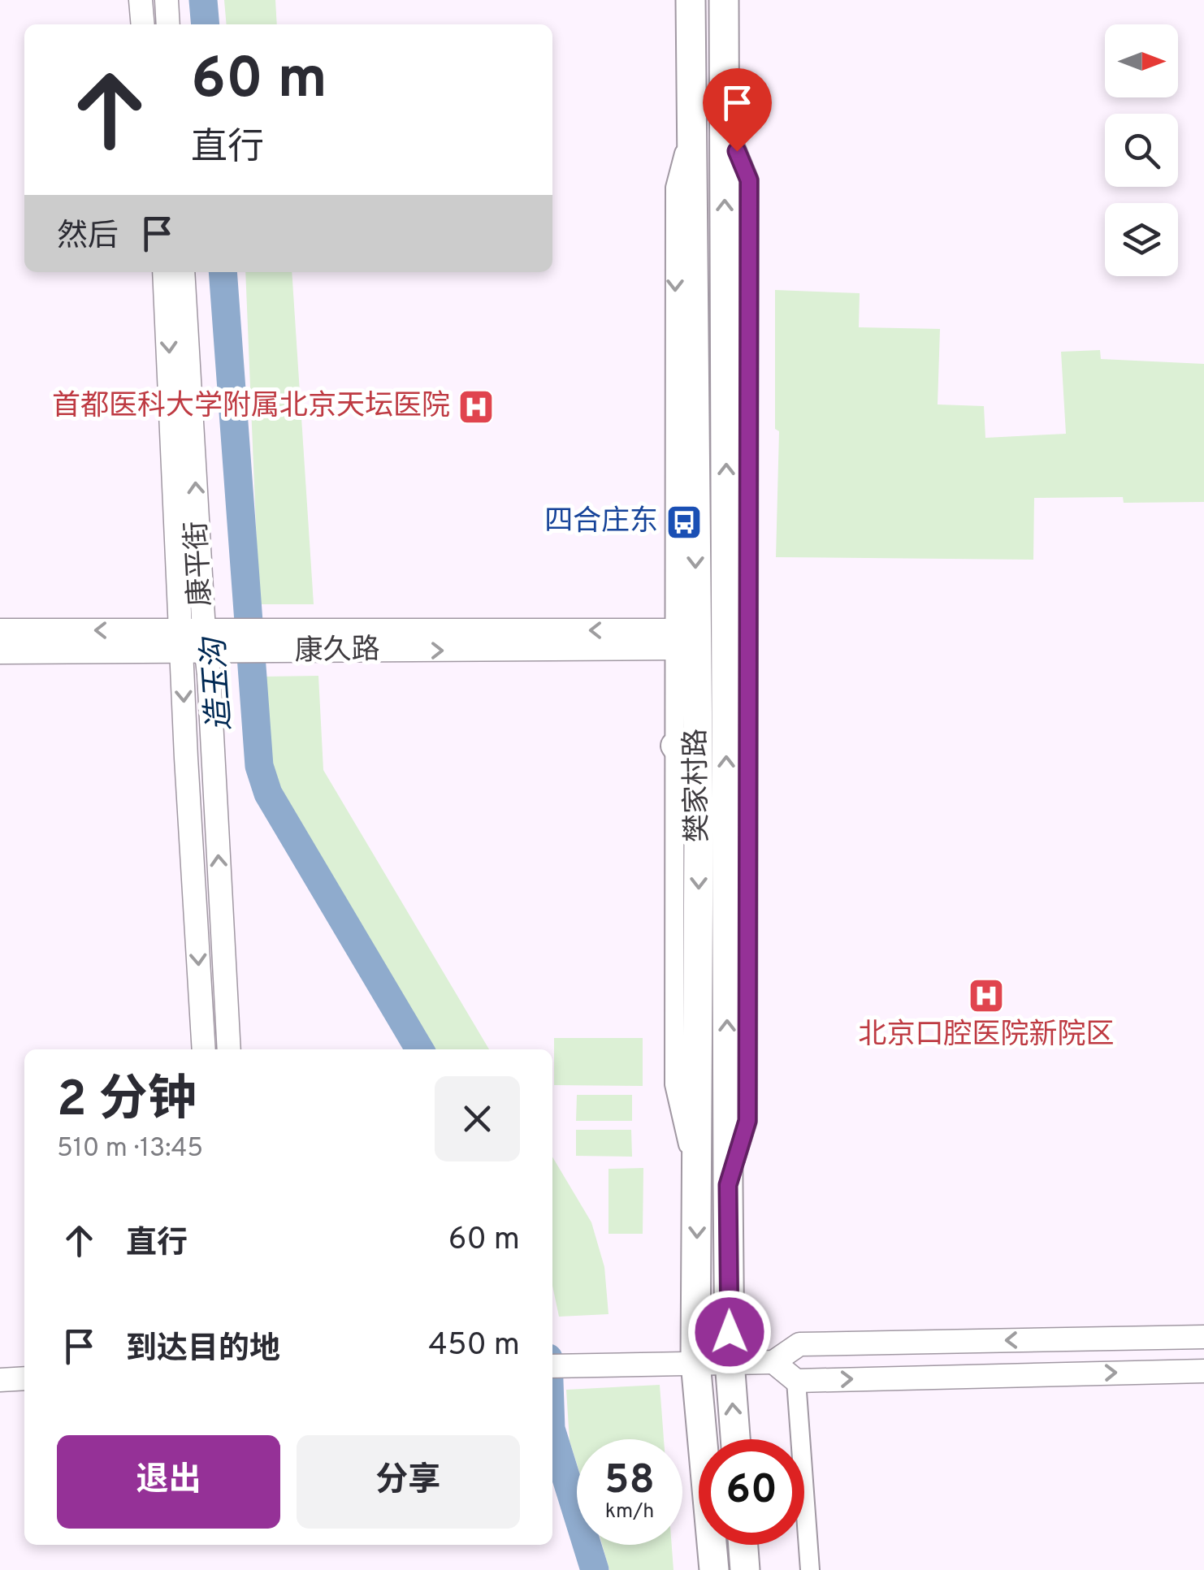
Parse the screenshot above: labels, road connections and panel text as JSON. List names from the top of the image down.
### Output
{
  "streets": {
    "main road": ["樊家村路"],
    "street": ["康平街", "康久路"]
  },
  "crossings": [
    ["康平街", "康久路"]
  ],
  "water": ["造玉沟"],
  "places": {
    "hospital": ["首都医科大学附属北京天坛医院", "北京口腔医院新院区"],
    "bus stop": ["四合庄东"]
  },
  "north": "right",
  "page": {
    "turn": ["60 m", "直行"],
    "then": "然后",
    "heading": ["2 分钟", "510 m · 13:45"],
    "list": [
      {
        "name": "直行",
        "value": "60 m"
      },
      {
        "name": "到达目的地",
        "value": "450 m"
      }
    ],
    "buttons": ["退出", "分享"],
    "speed": "58 km/h",
    "limit": "60"
  }
}
